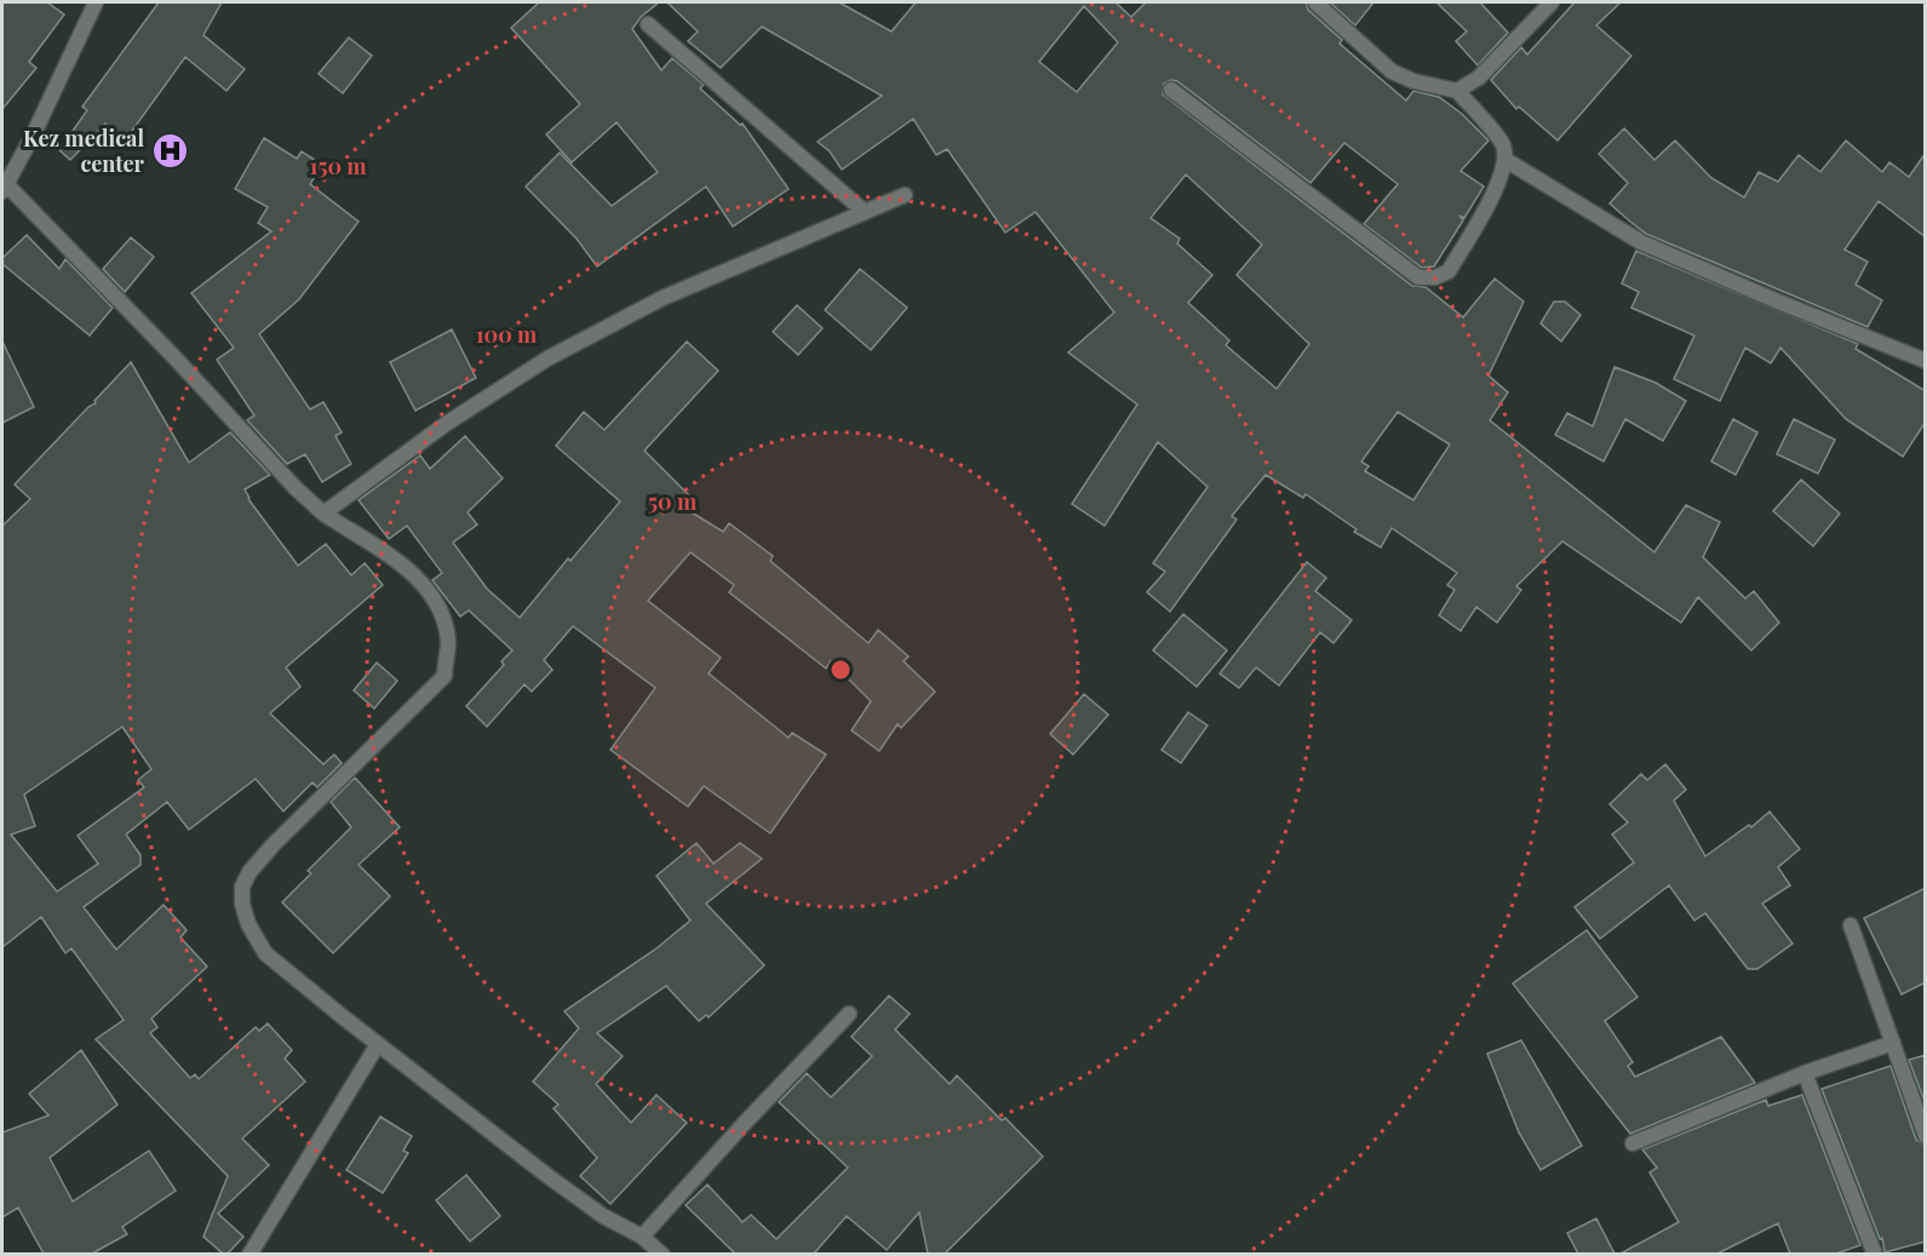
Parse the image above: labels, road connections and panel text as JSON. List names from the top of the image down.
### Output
{
  "places": {
    "hospital": ["Kez medical center"]
  },
  "rings": ["150 m", "100 m", "50 m"]
}
